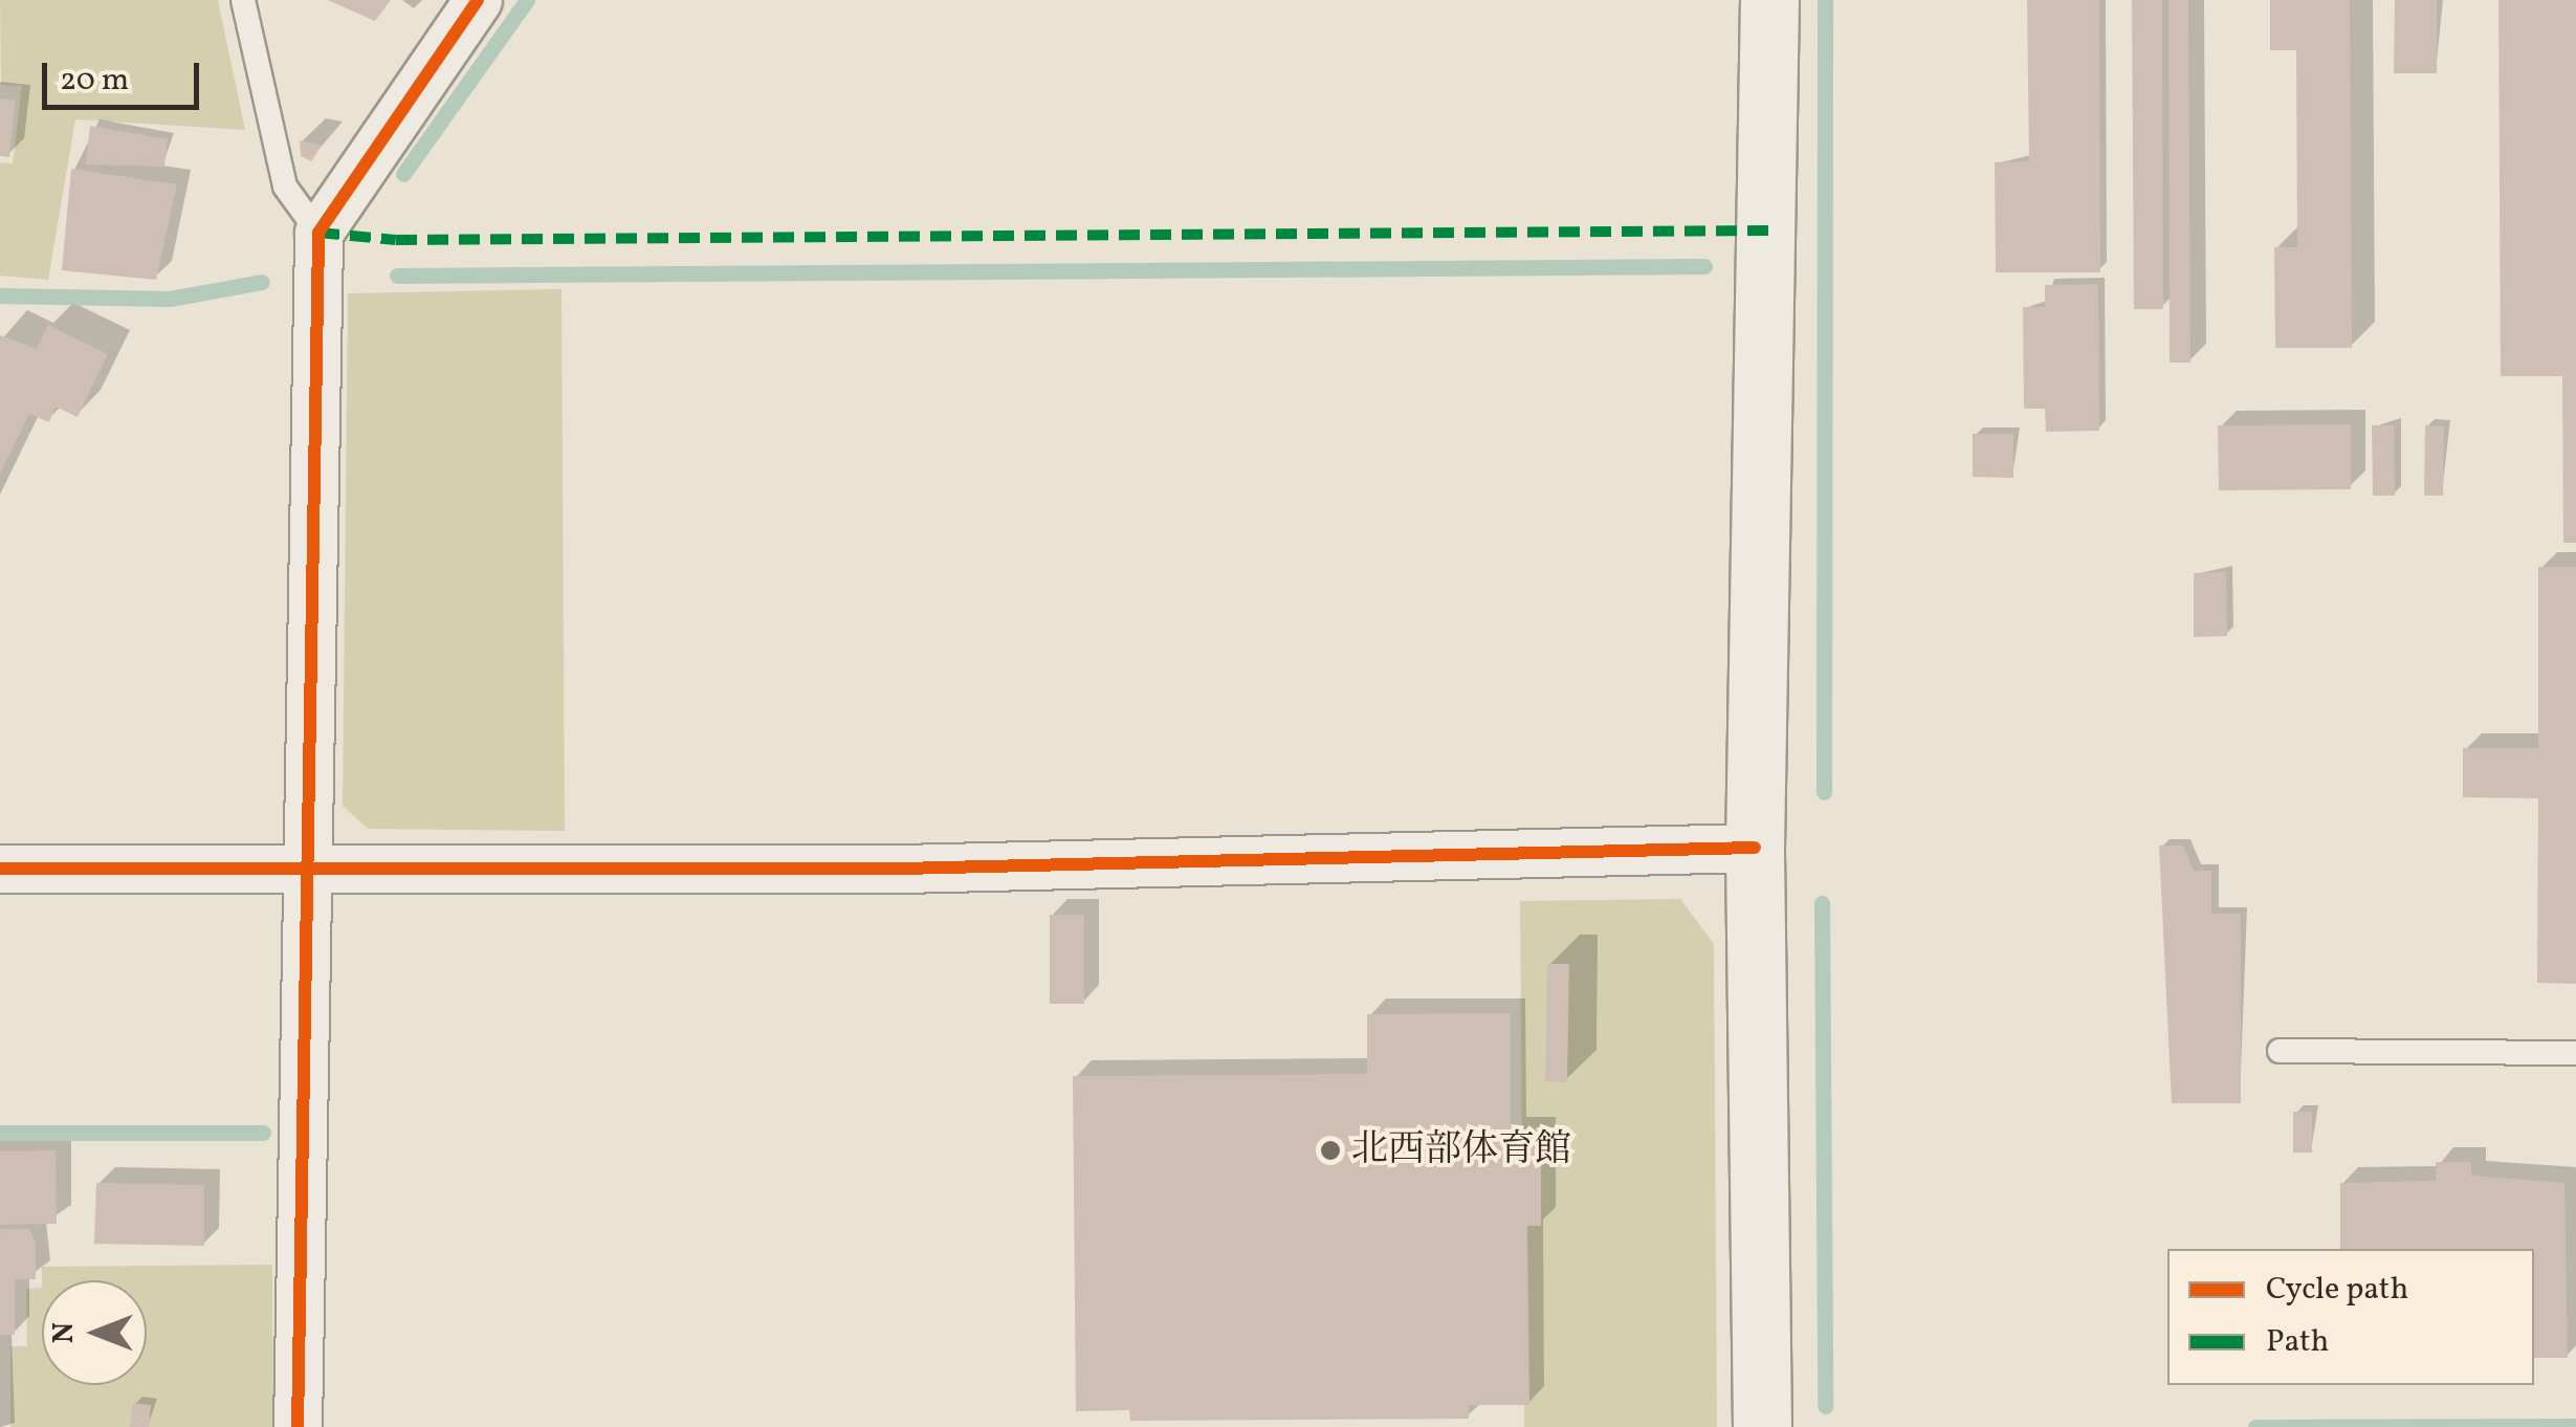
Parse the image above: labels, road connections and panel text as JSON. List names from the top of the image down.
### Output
{
  "places": ["北西部体育館"],
  "legend": ["Cycle path", "Path"],
  "scale_bar": "20 m",
  "north": "left"
}
